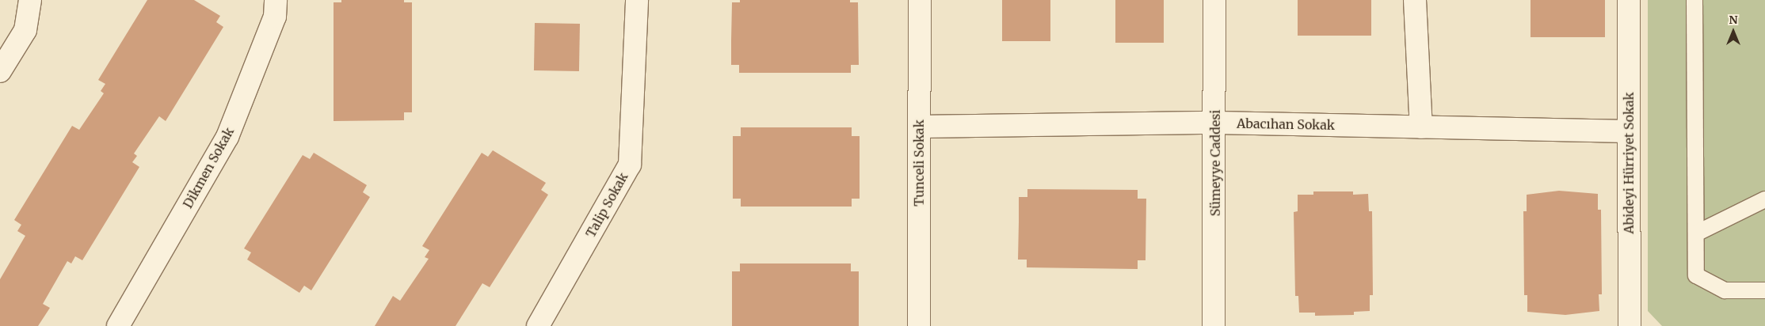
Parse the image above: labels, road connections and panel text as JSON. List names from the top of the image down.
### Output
{
  "streets": {
    "street": [
      "Abacıhan Sokak",
      "Tunceli Sokak",
      "Sümeyye Caddesi",
      "Abideyi Hürriyet Sokak",
      "Dikmen Sokak",
      "Talip Sokak"
    ]
  },
  "crossings": [
    ["Abacıhan Sokak", "Tunceli Sokak"],
    ["Abacıhan Sokak", "Sümeyye Caddesi"],
    ["Abacıhan Sokak", "Abideyi Hürriyet Sokak"]
  ],
  "north": "top"
}
